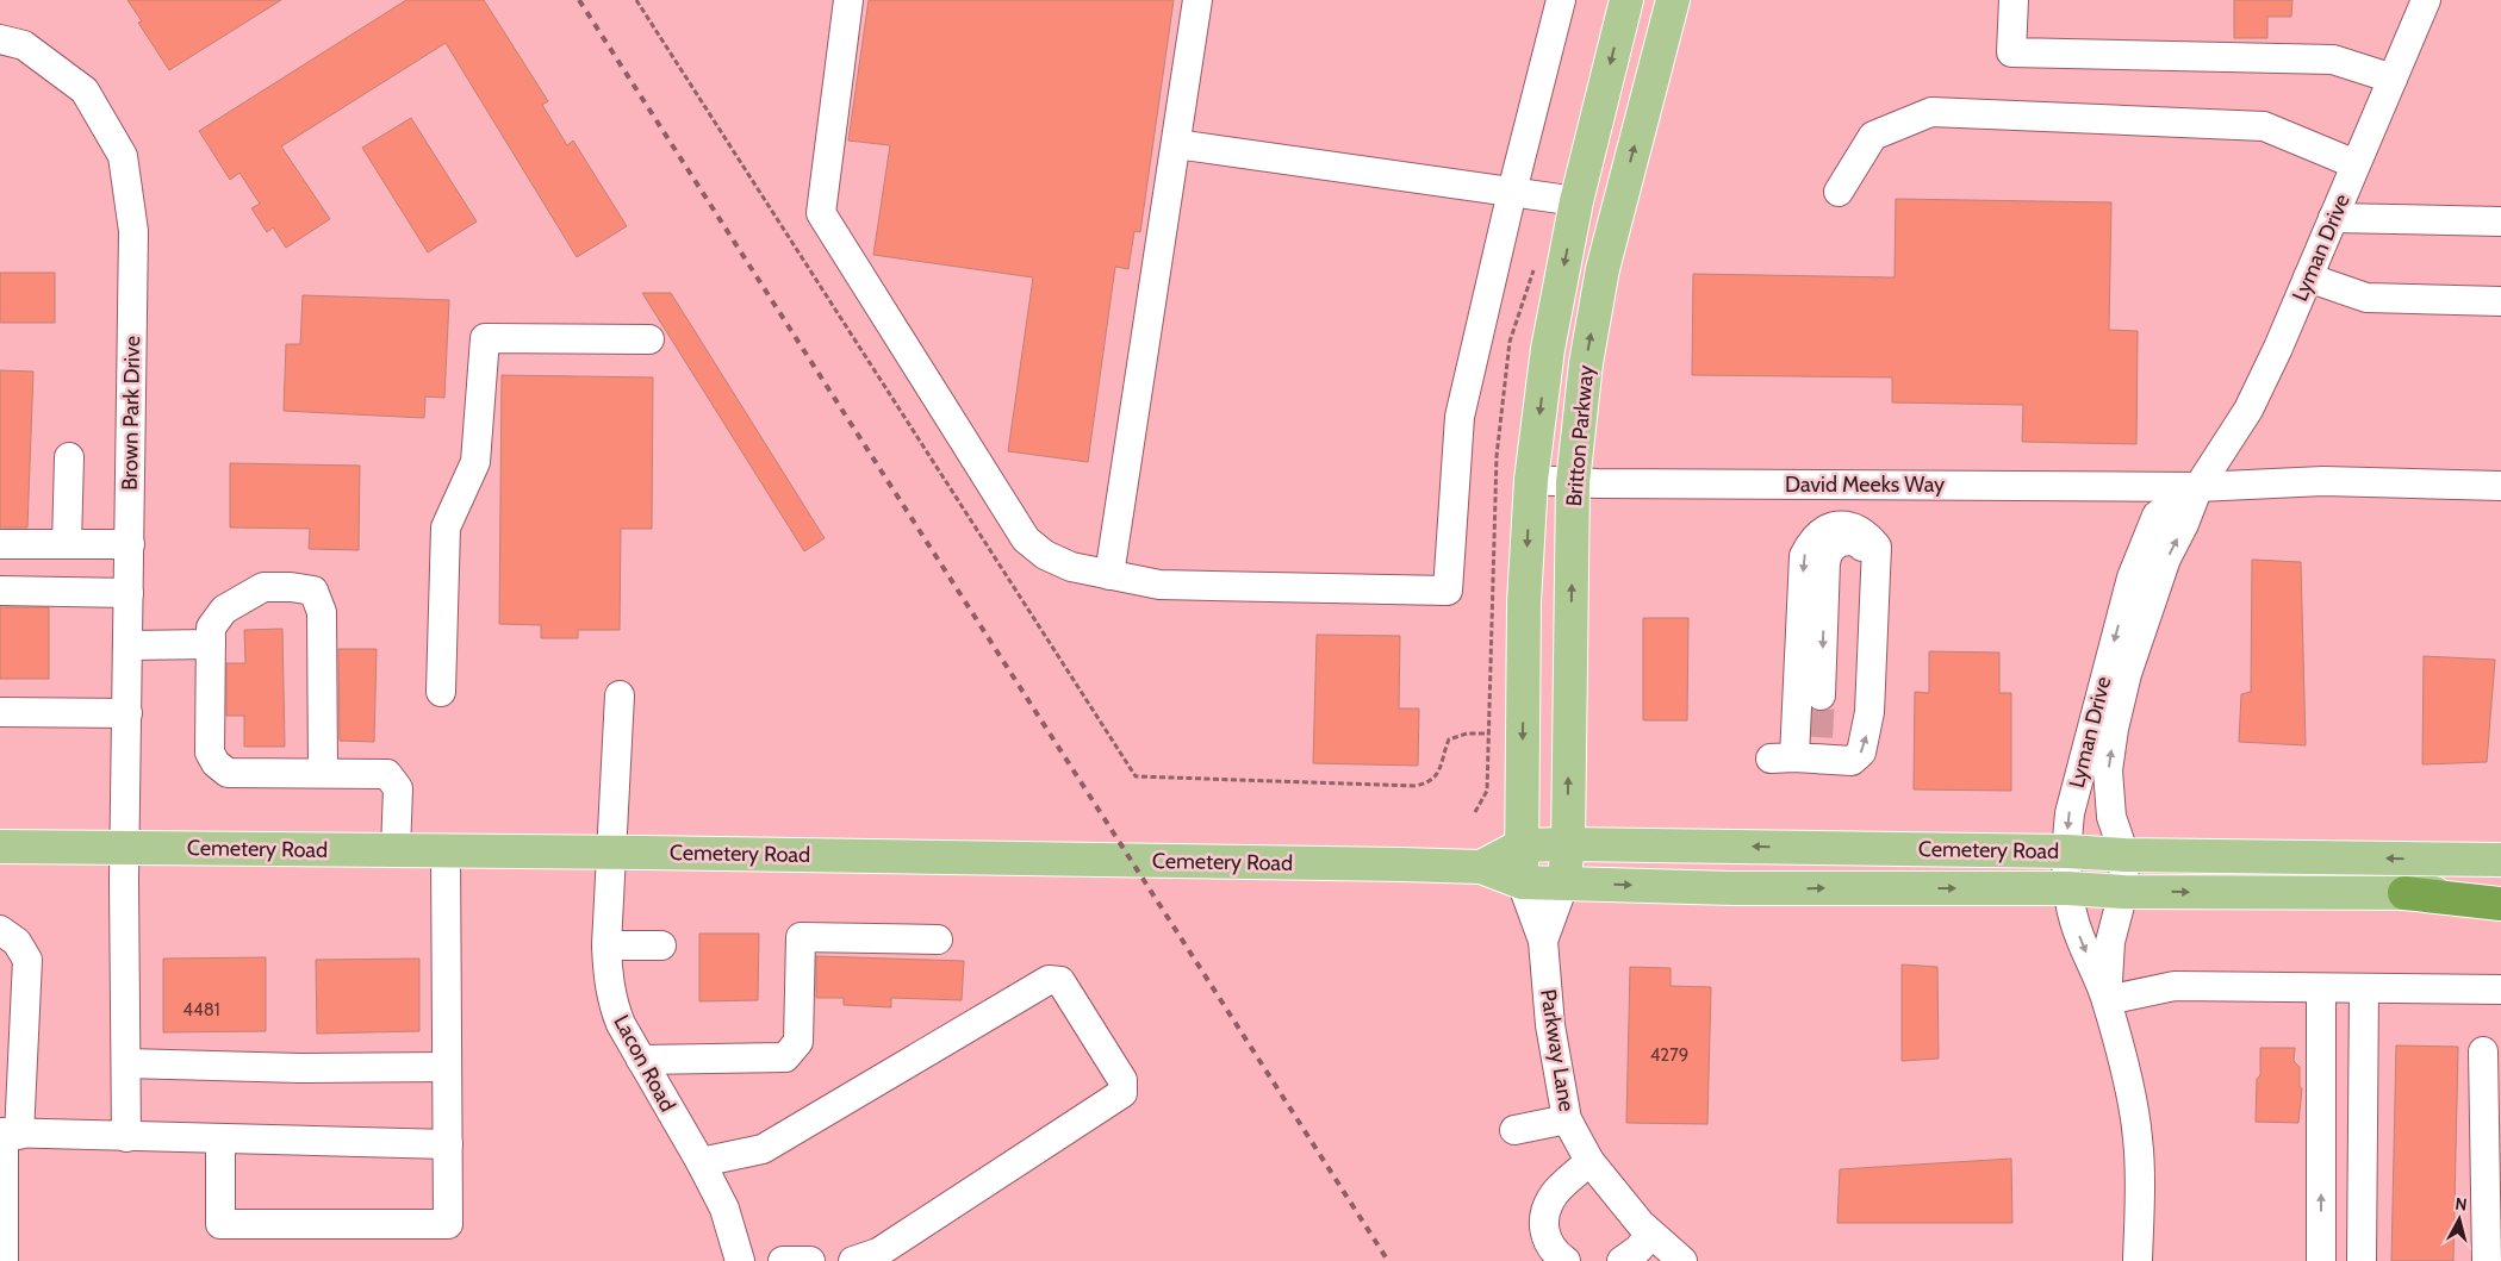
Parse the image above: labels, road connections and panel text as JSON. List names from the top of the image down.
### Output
{
  "streets": {
    "main road": ["Britton Parkway", "Cemetery Road"],
    "street": [
      "Lyman Drive",
      "Brown Park Drive",
      "David Meeks Way",
      "Parkway Lane",
      "Lacon Road"
    ]
  },
  "crossings": [
    ["Lyman Drive", "David Meeks Way"],
    ["Lyman Drive", "Cemetery Road"],
    ["Brown Park Drive", "Cemetery Road"],
    ["Britton Parkway", "David Meeks Way"],
    ["Britton Parkway", "Cemetery Road"],
    ["Britton Parkway", "Parkway Lane"],
    ["Cemetery Road", "Parkway Lane"],
    ["Cemetery Road", "Lacon Road"]
  ],
  "house_numbers": ["4481", "4279"],
  "north": "top"
}
